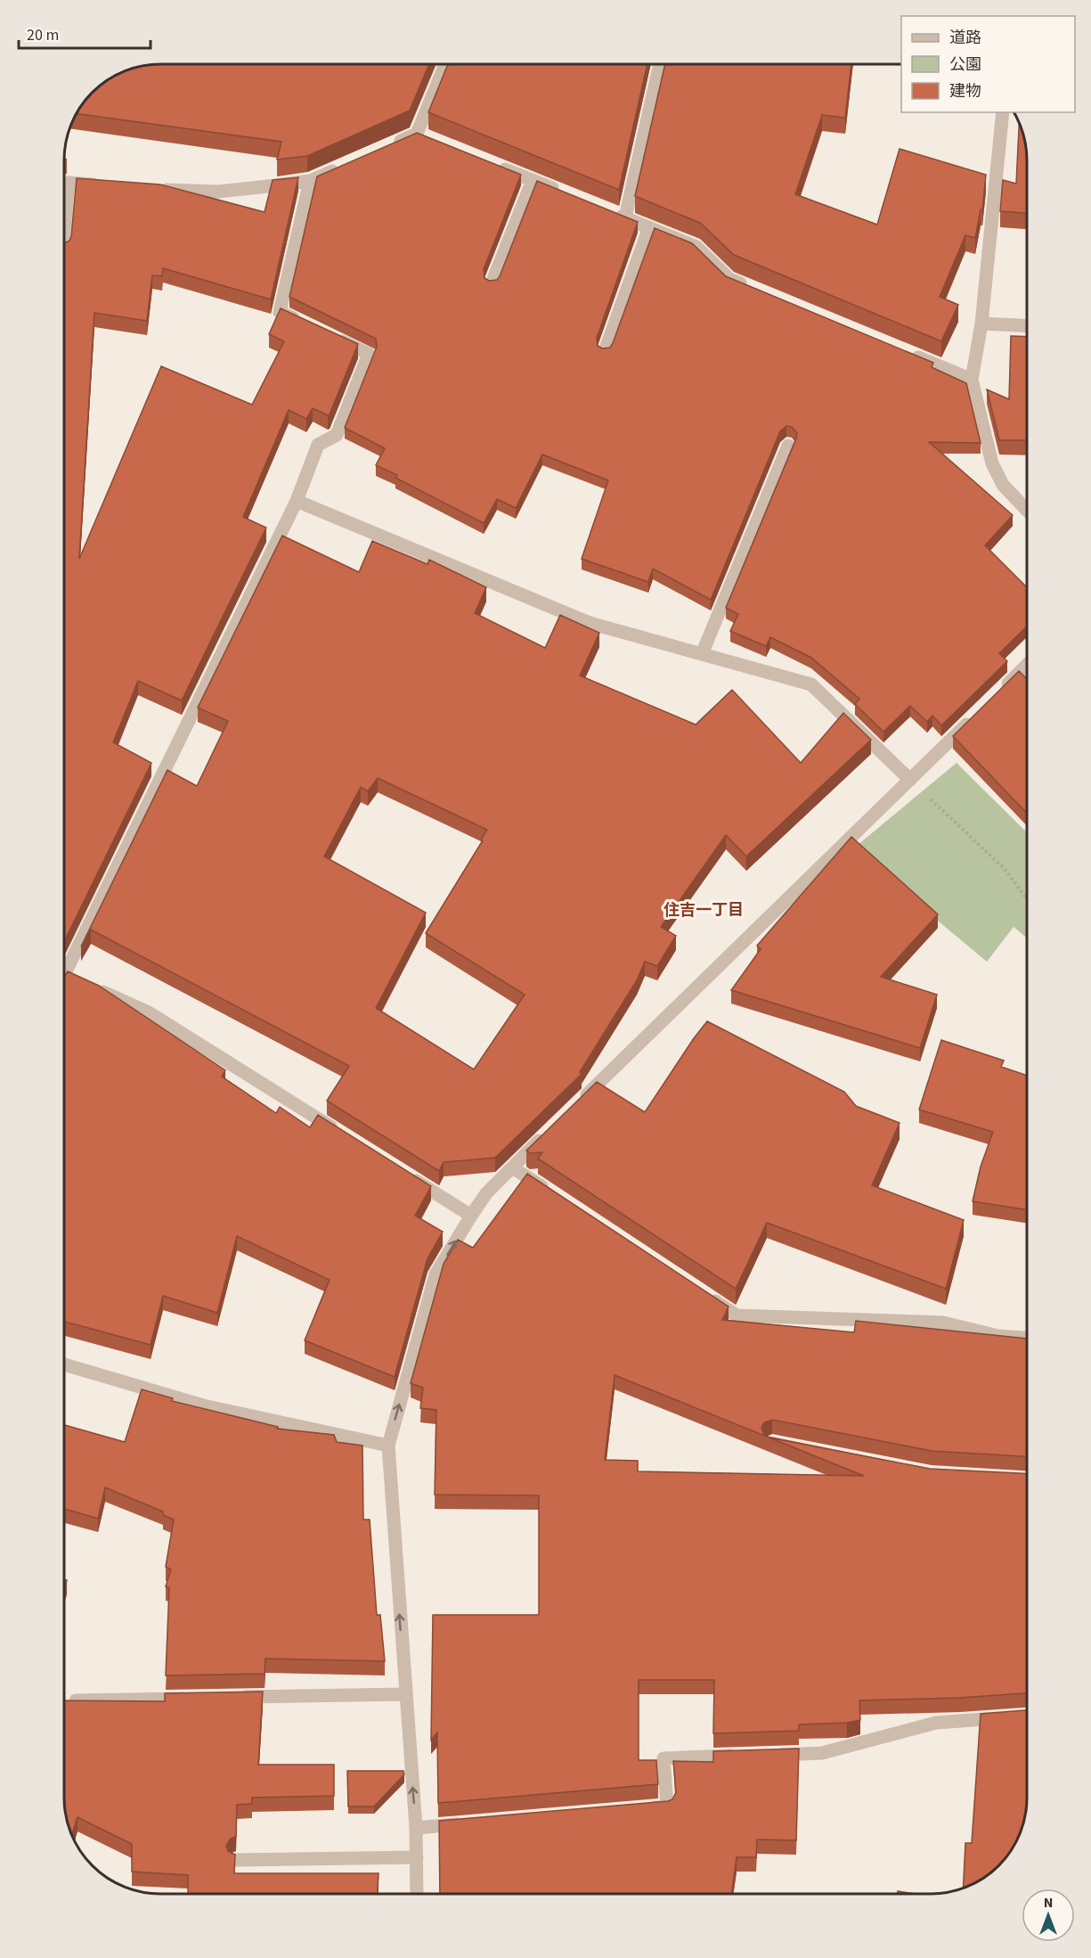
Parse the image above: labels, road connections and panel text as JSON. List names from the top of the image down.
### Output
{
  "districts": ["住吉一丁目"],
  "legend": ["道路", "公園", "建物"],
  "scale_bar": "20 m",
  "north": "top"
}
